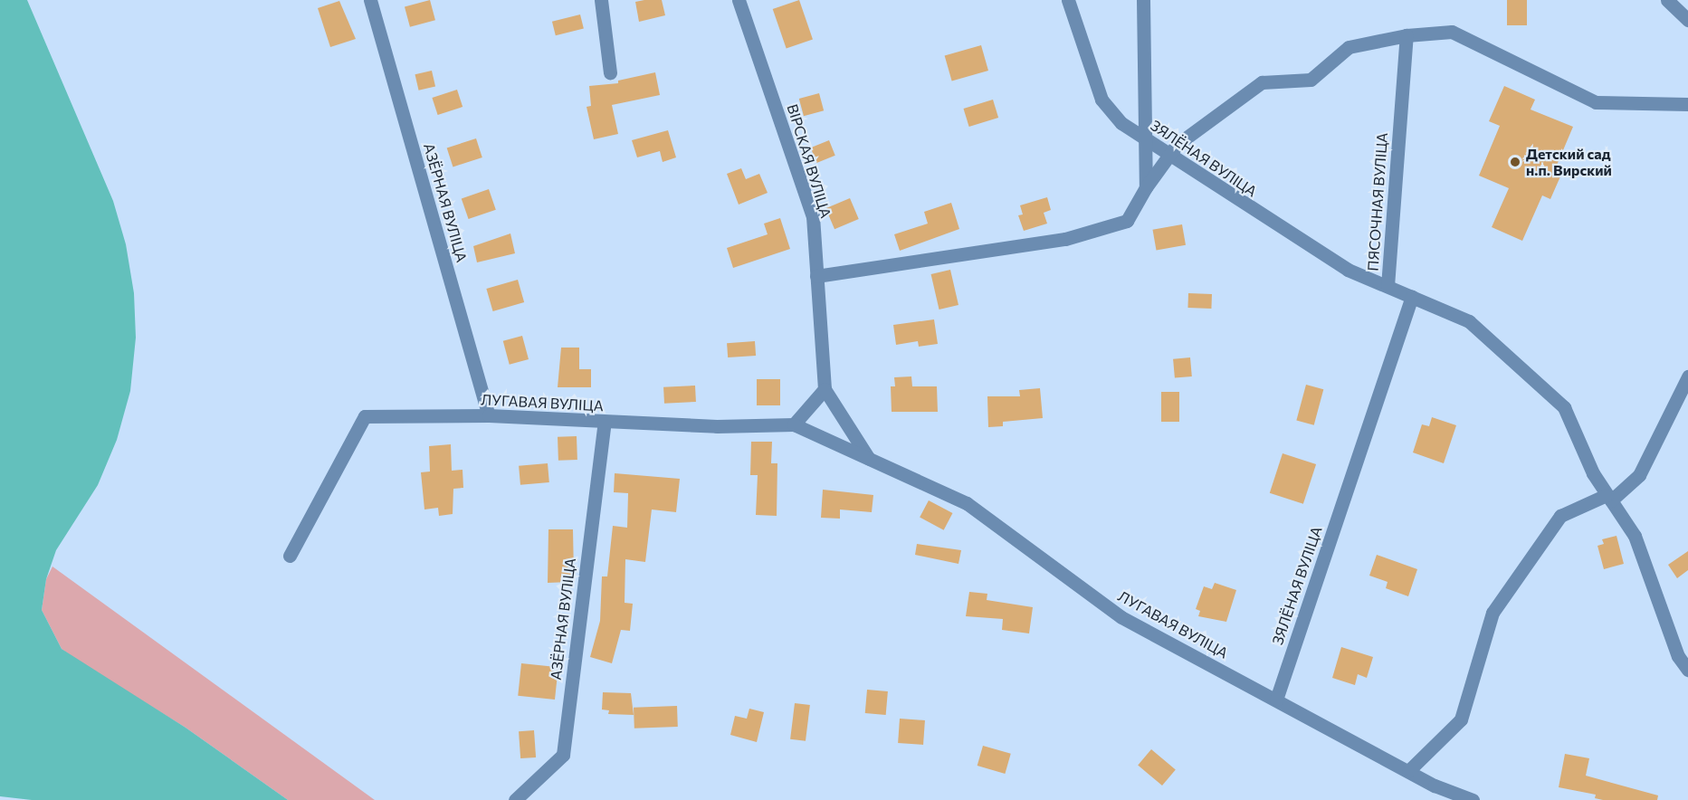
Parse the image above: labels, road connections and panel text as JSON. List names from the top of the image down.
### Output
{
  "streets": {
    "street": [
      "ЗЯЛЁНАЯ ВУЛІЦА",
      "ВІРСКАЯ ВУЛІЦА",
      "ПЯСОЧНАЯ ВУЛІЦА",
      "АЗЁРНАЯ ВУЛІЦА",
      "ЛУГАВАЯ ВУЛІЦА"
    ]
  },
  "crossings": [
    ["ЗЯЛЁНАЯ ВУЛІЦА", "ПЯСОЧНАЯ ВУЛІЦА"],
    ["ЗЯЛЁНАЯ ВУЛІЦА", "ЛУГАВАЯ ВУЛІЦА"],
    ["АЗЁРНАЯ ВУЛІЦА", "ЛУГАВАЯ ВУЛІЦА"]
  ],
  "places": ["Детский сад н.п. Вирский"]
}
